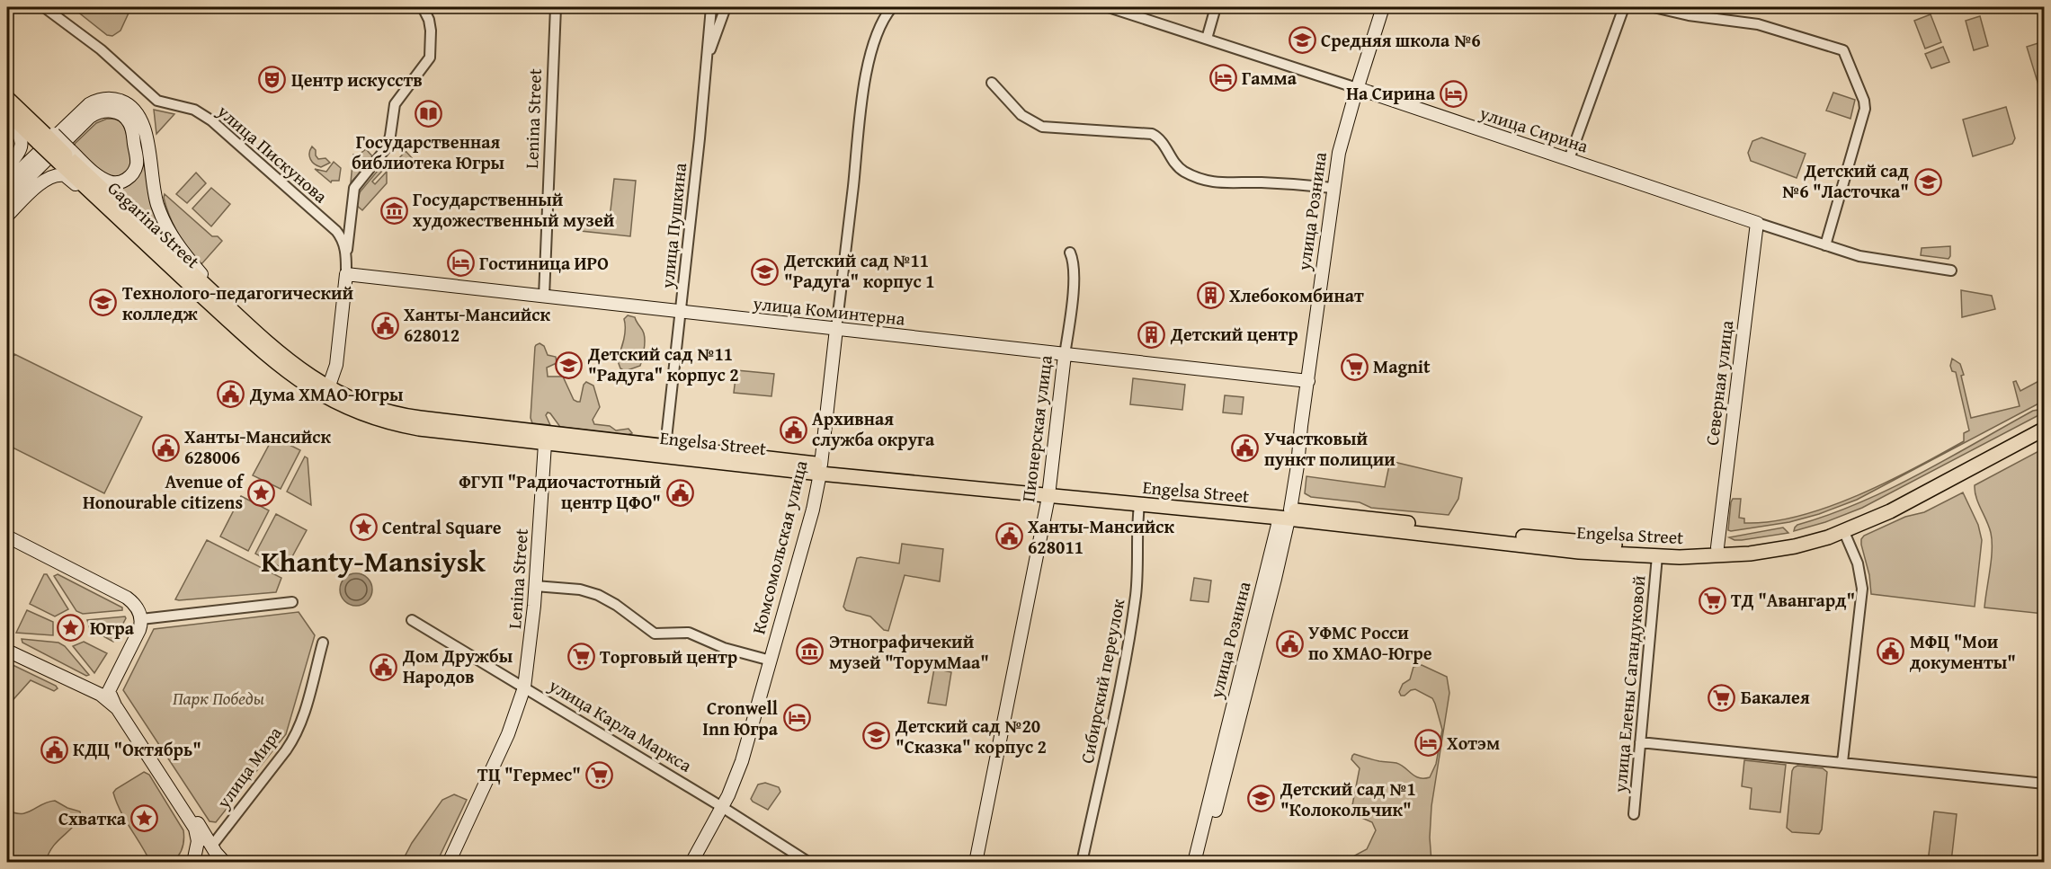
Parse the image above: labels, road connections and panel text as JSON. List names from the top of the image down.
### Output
{
  "streets": {
    "main road": ["Gagarina Street", "Engelsa Street"],
    "street": [
      "Lenina Street",
      "улица Сирина",
      "улица Пискунова",
      "улица Рознина",
      "улица Пушкина",
      "улица Коминтерна",
      "Северная улица",
      "Пионерская улица",
      "Комсомольская улица",
      "Сибирский переулок",
      "улица Елены Сагандуковой",
      "улица Карла Маркса",
      "улица Мира"
    ]
  },
  "crossings": [
    ["Lenina Street", "улица Коминтерна"],
    ["Lenina Street", "Engelsa Street"],
    ["Lenina Street", "улица Карла Маркса"],
    ["улица Сирина", "улица Рознина"],
    ["улица Сирина", "Северная улица"],
    ["улица Пискунова", "улица Коминтерна"],
    ["улица Рознина", "улица Коминтерна"],
    ["улица Рознина", "Engelsa Street"],
    ["Gagarina Street", "Engelsa Street"],
    ["улица Пушкина", "улица Коминтерна"],
    ["улица Пушкина", "Engelsa Street"],
    ["улица Коминтерна", "Пионерская улица"],
    ["улица Коминтерна", "Комсомольская улица"],
    ["Северная улица", "Engelsa Street"],
    ["Пионерская улица", "Engelsa Street"],
    ["Engelsa Street", "Комсомольская улица"],
    ["Engelsa Street", "Сибирский переулок"],
    ["Engelsa Street", "улица Елены Сагандуковой"],
    ["Комсомольская улица", "улица Карла Маркса"]
  ],
  "districts": ["Khanty-Mansiysk"],
  "parks": ["Парк Победы"],
  "places": {
    "school or university": [
      "Средняя школа №6",
      "Детский сад №6 \"Ласточка\"",
      "Детский сад №11 \"Радуга\" корпус 1",
      "Технолого-педагогический колледж",
      "Детский сад №11 \"Радуга\" корпус 2",
      "Детский сад №20 \"Сказка\" корпус 2",
      "Детский сад №1 \"Колокольчик\""
    ],
    "hotel": [
      "Гамма",
      "На Сирина",
      "Гостиница ИРО",
      "Cronwell Inn Югра",
      "Хотэм"
    ],
    "theatre": ["Центр искусств"],
    "library": ["Государственная библиотека Югры"],
    "museum": ["Государственный художественный музей", "Этнографичекий музей \"ТорумМаа\""],
    "building": ["Хлебокомбинат", "Детский центр"],
    "public building": [
      "Ханты-Мансийск 628012",
      "Дума ХМАО-Югры",
      "Архивная служба округа",
      "Ханты-Мансийск 628006",
      "Участковый пункт полиции",
      "ФГУП \"Радиочастотный центр ЦФО\"",
      "Ханты-Мансийск 628011",
      "УФМС Росси по ХМАО-Югре",
      "МФЦ \"Мои документы\"",
      "Дом Дружбы Народов",
      "КДЦ \"Октябрь\""
    ],
    "supermarket": [
      "Magnit",
      "ТД \"Авангард\"",
      "Торговый центр",
      "Бакалея",
      "ТЦ \"Гермес\""
    ],
    "place": [
      "Avenue of Honourable citizens",
      "Central Square",
      "Югра",
      "Cхватка"
    ]
  }
}
